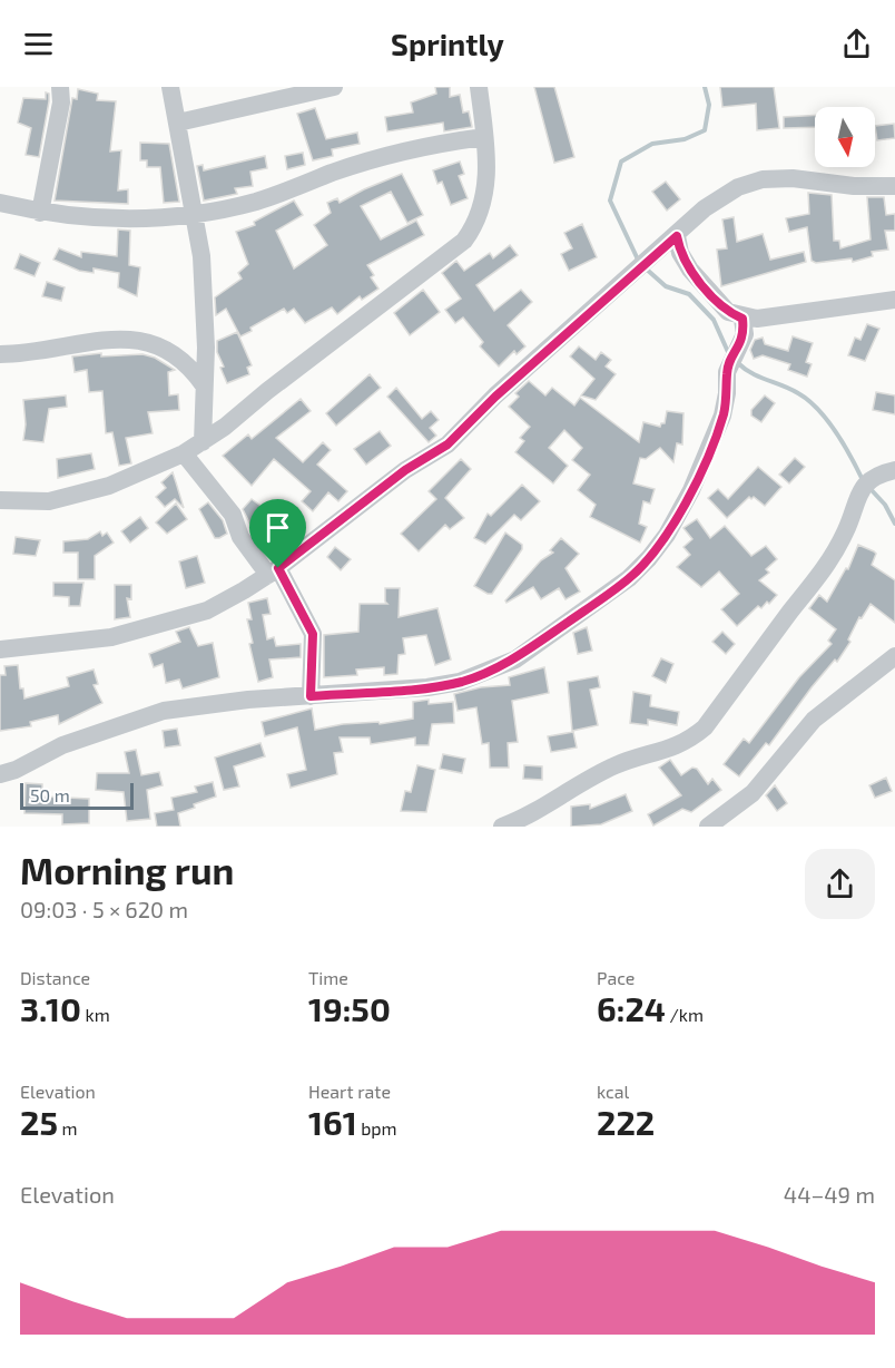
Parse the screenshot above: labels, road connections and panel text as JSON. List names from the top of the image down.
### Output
{
  "scale_bar": "50 m",
  "north": "bottom",
  "page": {
    "header": "Sprintly",
    "scale": "50 m",
    "heading": ["Morning run", "09:03 · 5 × 620 m"],
    "stats": [
      ["Distance", "3.10 km"],
      ["Time", "19:50"],
      ["Pace", "6:24 /km"],
      ["Elevation", "25 m"],
      ["Heart rate", "161 bpm"],
      ["kcal", "222"]
    ],
    "chart": ["Elevation", "44–49 m"]
  }
}
